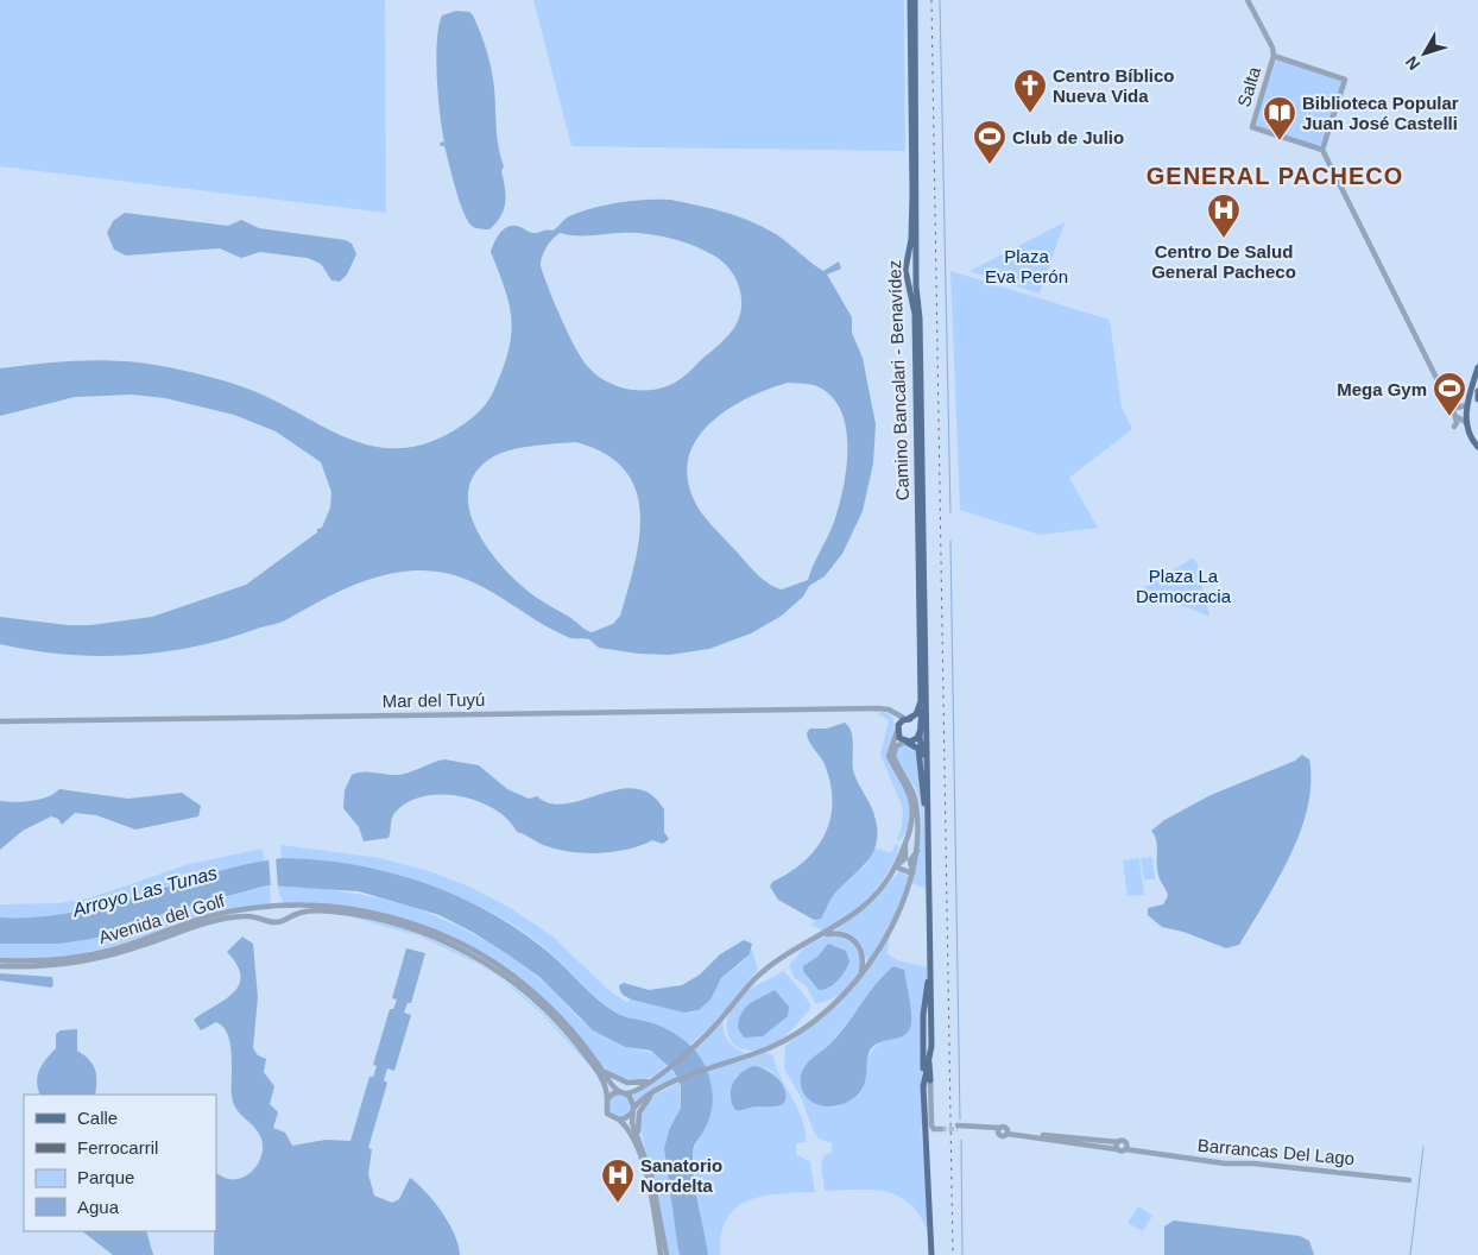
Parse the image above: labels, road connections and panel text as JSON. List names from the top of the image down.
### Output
{
  "streets": {
    "main road": ["Camino Bancalari - Benavídez"],
    "street": [
      "Salta",
      "Mar del Tuyú",
      "Avenida del Golf",
      "Barrancas Del Lago"
    ]
  },
  "districts": ["GENERAL PACHECO"],
  "water": ["Arroyo Las Tunas"],
  "parks": ["Plaza Eva Perón", "Plaza La Democracia"],
  "places": {
    "church": ["Centro Bíblico Nueva Vida"],
    "library": ["Biblioteca Popular Juan José Castelli"],
    "sports": ["Club de Julio", "Mega Gym"],
    "hospital": ["Centro De Salud General Pacheco", "Sanatorio Nordelta"]
  },
  "legend": [
    "Calle",
    "Ferrocarril",
    "Parque",
    "Agua"
  ],
  "north": "bottom left"
}
